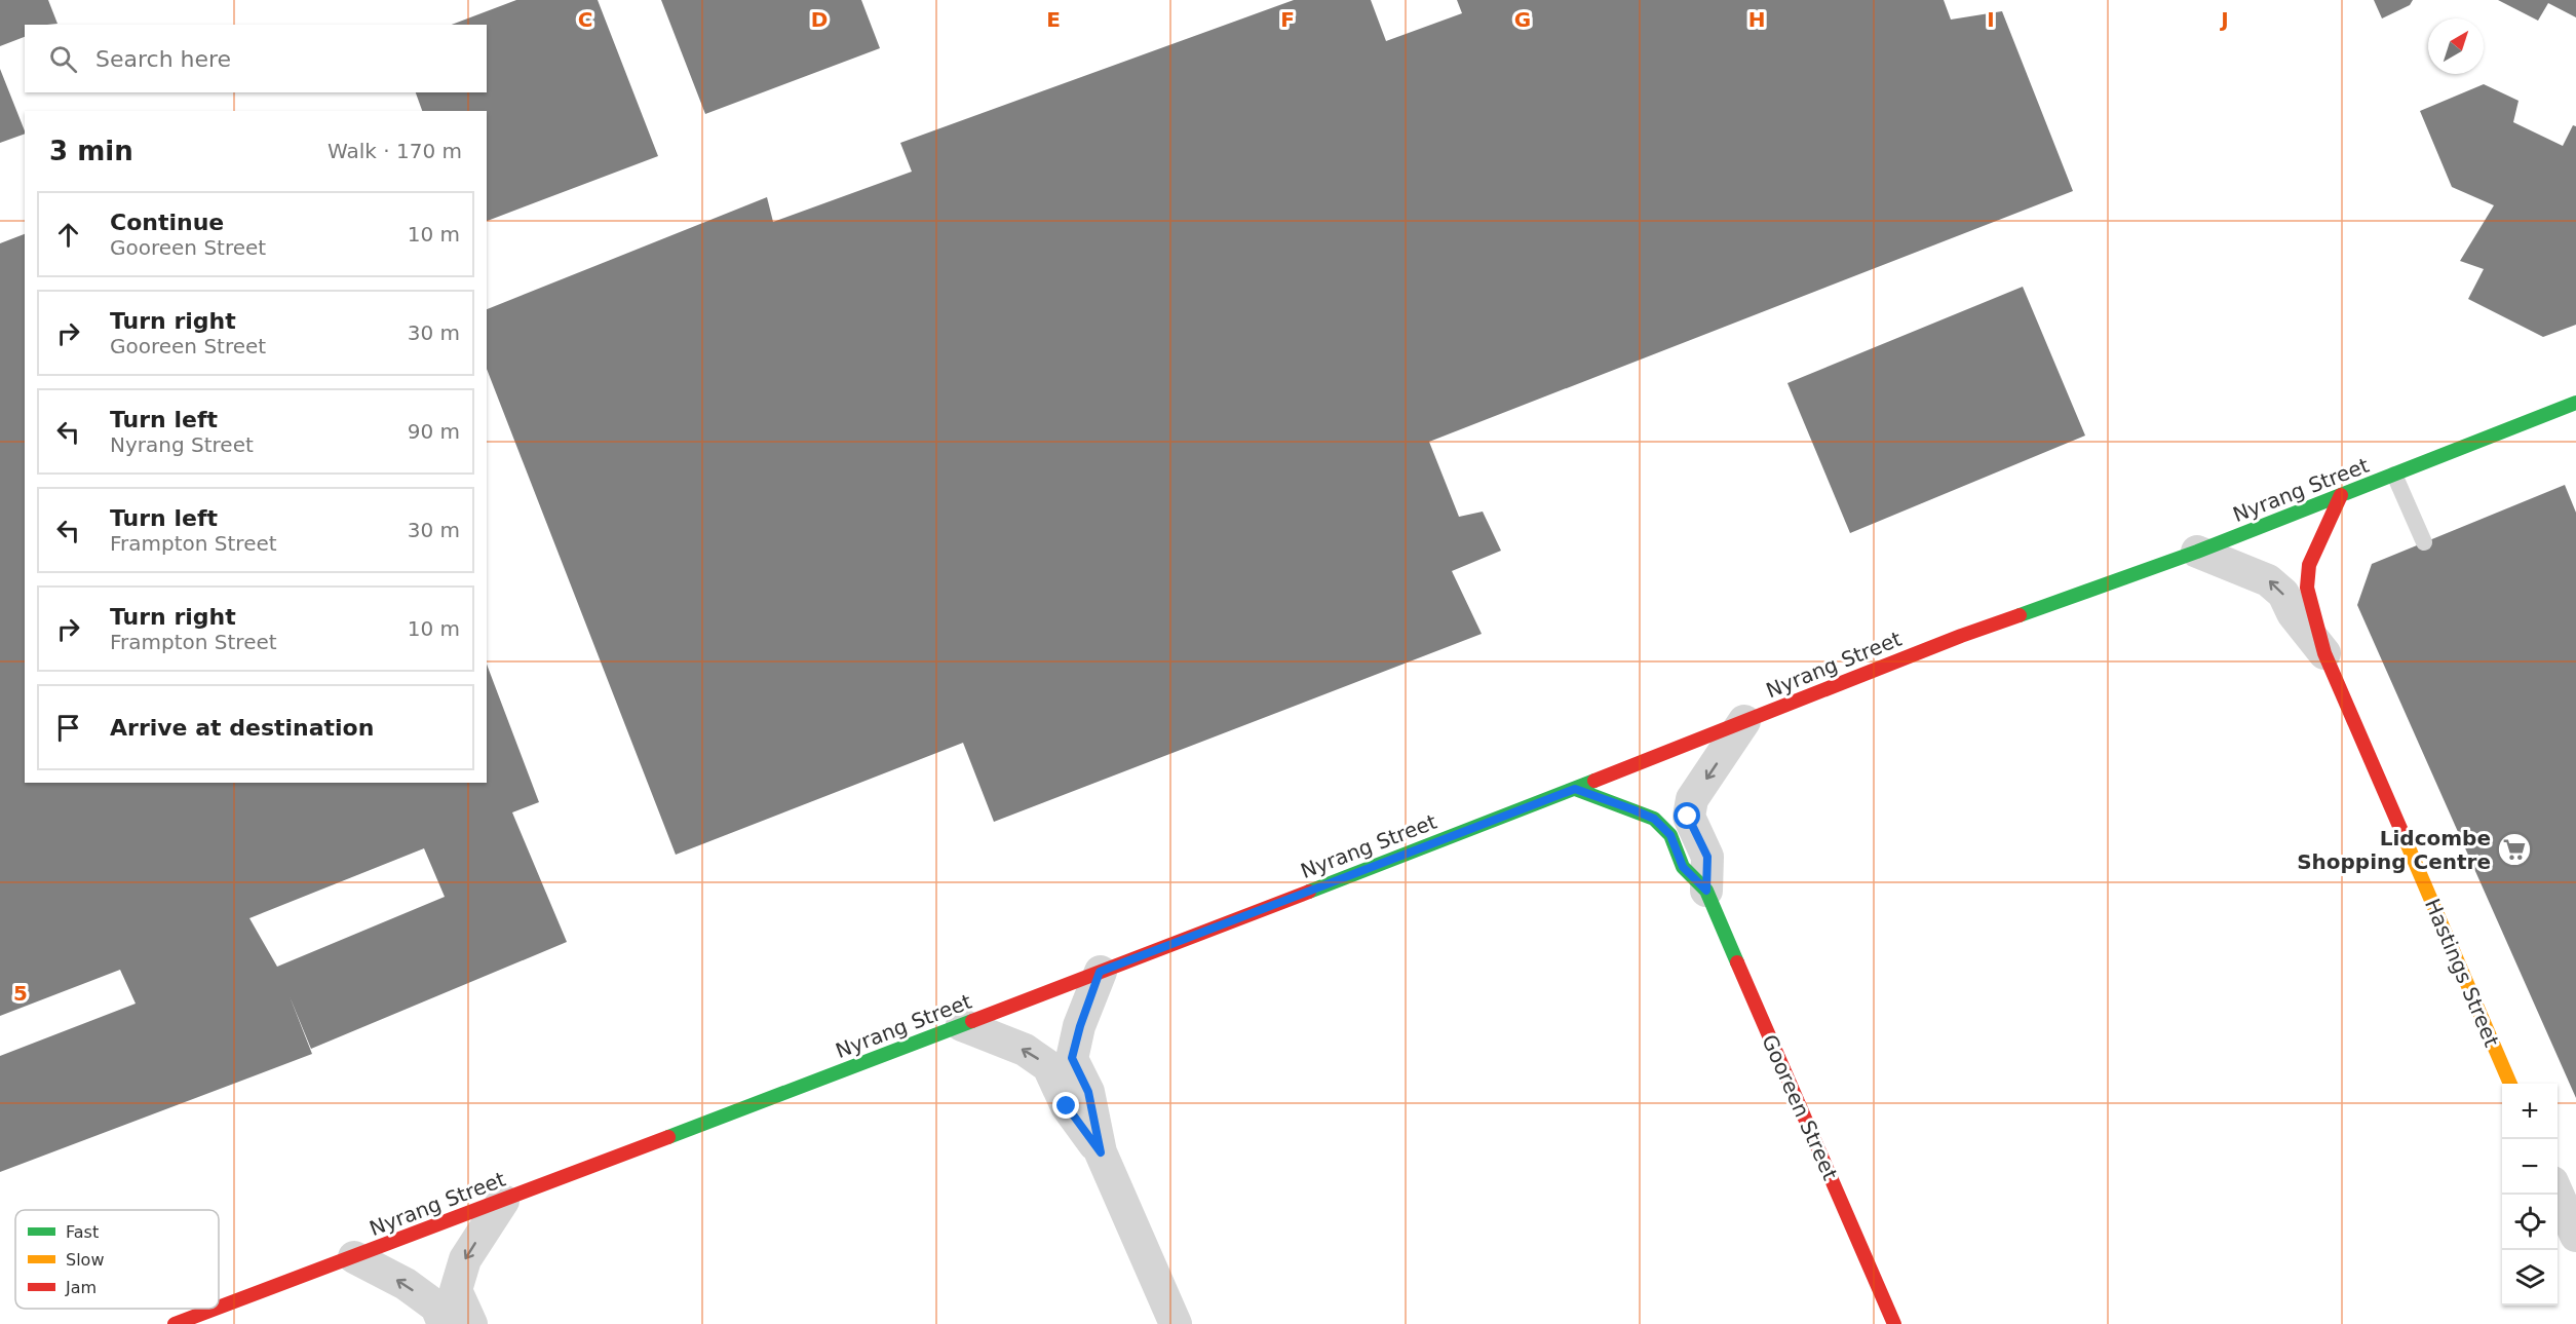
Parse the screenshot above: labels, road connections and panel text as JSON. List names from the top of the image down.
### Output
{
  "streets": {
    "street": ["Nyrang Street", "Hastings Street", "Gooreen Street"]
  },
  "crossings": [
    ["Nyrang Street", "Hastings Street"],
    ["Nyrang Street", "Gooreen Street"]
  ],
  "places": {
    "supermarket": ["Lidcombe Shopping Centre"]
  },
  "legend": ["Fast", "Slow", "Jam"],
  "north": "top right",
  "page": {
    "search": "Search here",
    "heading": ["3 min", "Walk · 170 m"],
    "list": [
      ["Continue", "Gooreen Street", "10 m"],
      ["Turn right", "Gooreen Street", "30 m"],
      ["Turn left", "Nyrang Street", "90 m"],
      ["Turn left", "Frampton Street", "30 m"],
      ["Turn right", "Frampton Street", "10 m"],
      "Arrive at destination"
    ],
    "map_buttons": ["+", "−"]
  },
  "grid": {
    "columns": [
      "C",
      "D",
      "E",
      "F",
      "G",
      "H",
      "I",
      "J"
    ],
    "rows": ["5"]
  }
}
